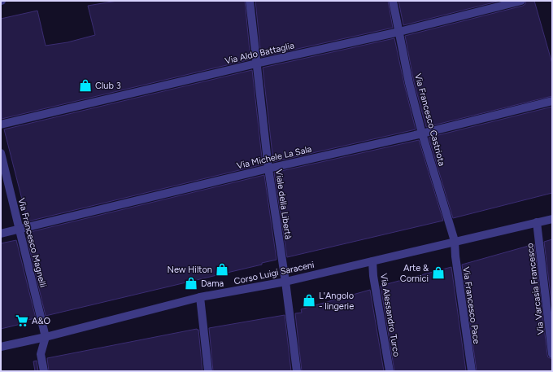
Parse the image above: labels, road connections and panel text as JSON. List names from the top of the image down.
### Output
{
  "streets": {
    "street": [
      "Via Aldo Battaglia",
      "Via Francesco Castriota",
      "Via Michele La Sala",
      "Viale della Libertà",
      "Via Francesco Magnelli",
      "Corso Luigi Saraceni",
      "Via Varcasia Francesco",
      "Via Francesco Pace",
      "Via Alessandro Turco"
    ]
  },
  "crossings": [
    ["Via Aldo Battaglia", "Via Francesco Castriota"],
    ["Via Aldo Battaglia", "Viale della Libertà"],
    ["Via Francesco Castriota", "Via Michele La Sala"],
    ["Via Francesco Castriota", "Corso Luigi Saraceni"],
    ["Via Francesco Castriota", "Via Francesco Pace"],
    ["Via Michele La Sala", "Viale della Libertà"],
    ["Via Michele La Sala", "Via Francesco Magnelli"],
    ["Viale della Libertà", "Corso Luigi Saraceni"],
    ["Via Francesco Magnelli", "Corso Luigi Saraceni"],
    ["Corso Luigi Saraceni", "Via Varcasia Francesco"],
    ["Corso Luigi Saraceni", "Via Francesco Pace"],
    ["Corso Luigi Saraceni", "Via Alessandro Turco"]
  ],
  "places": {
    "shop": [
      "Club 3",
      "New Hilton",
      "Arte & Cornici",
      "Dama",
      "L'Angolo - lingerie"
    ],
    "supermarket": ["A&O"]
  }
}
